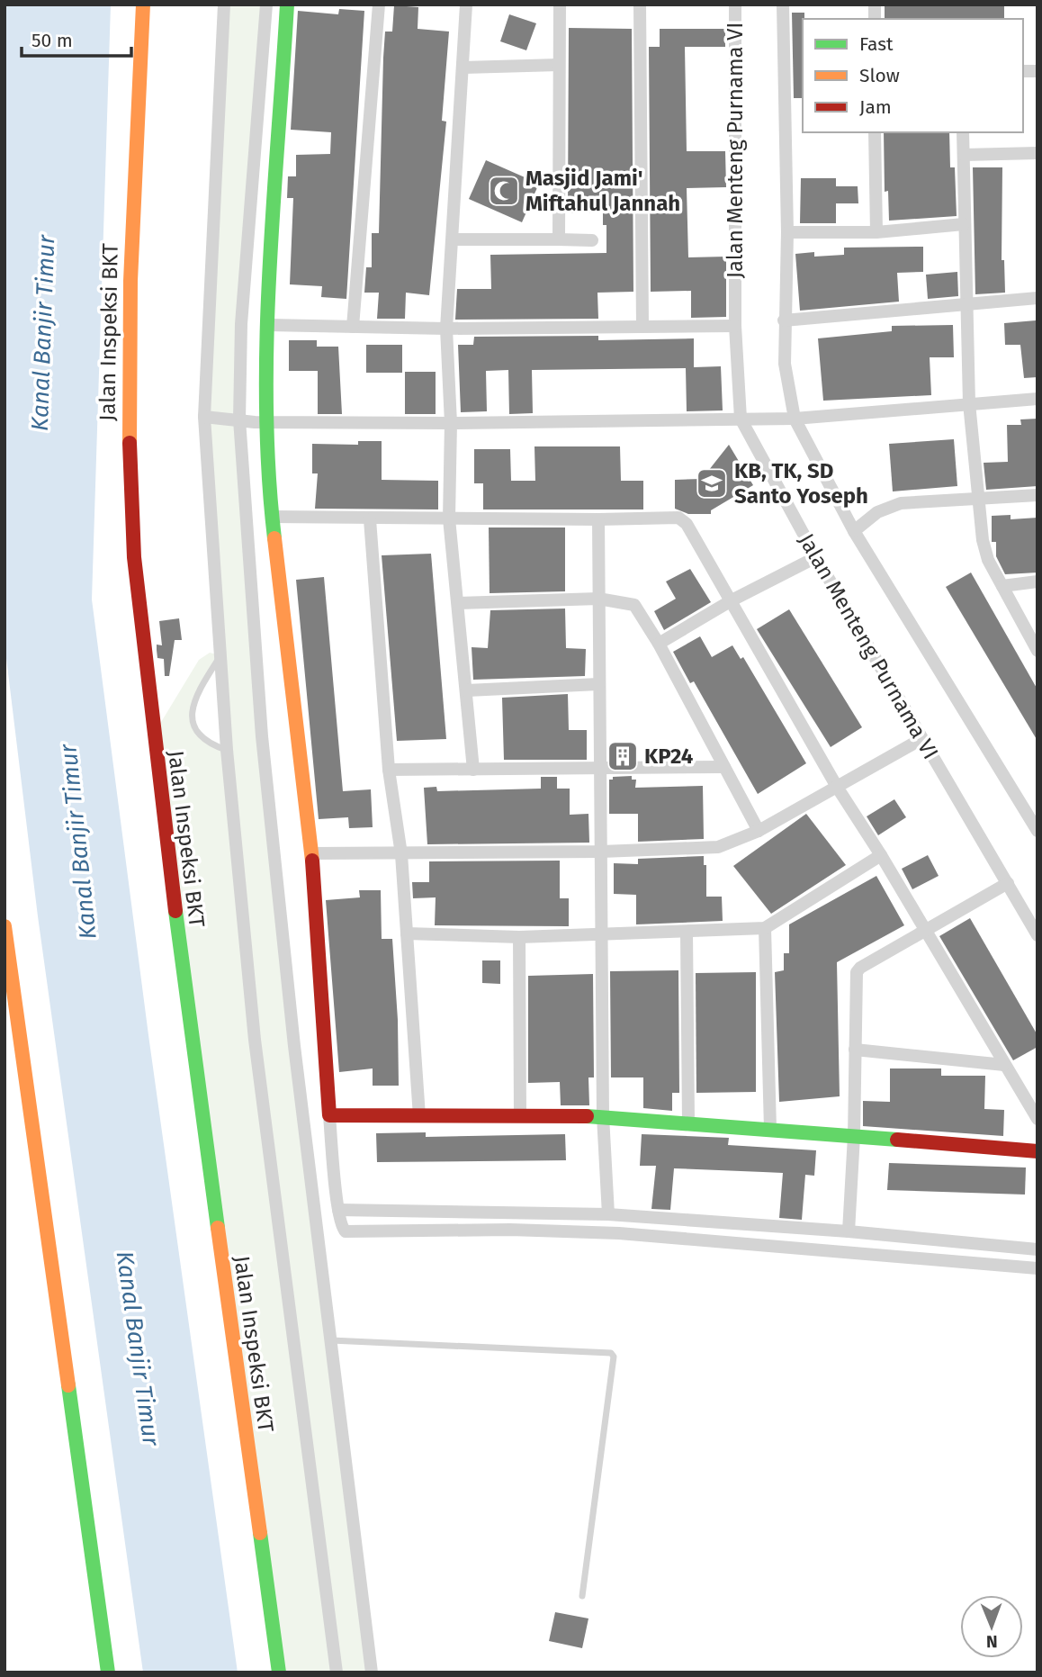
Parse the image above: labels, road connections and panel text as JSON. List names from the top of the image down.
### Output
{
  "streets": {
    "street": ["Jalan Menteng Purnama VI", "Jalan Inspeksi BKT"]
  },
  "water": ["Kanal Banjir Timur"],
  "places": {
    "mosque": ["Masjid Jami' Miftahul Jannah"],
    "school or university": ["KB, TK, SD Santo Yoseph"],
    "building": ["KP24"]
  },
  "legend": ["Fast", "Slow", "Jam"],
  "scale_bar": "50 m",
  "north": "bottom"
}
